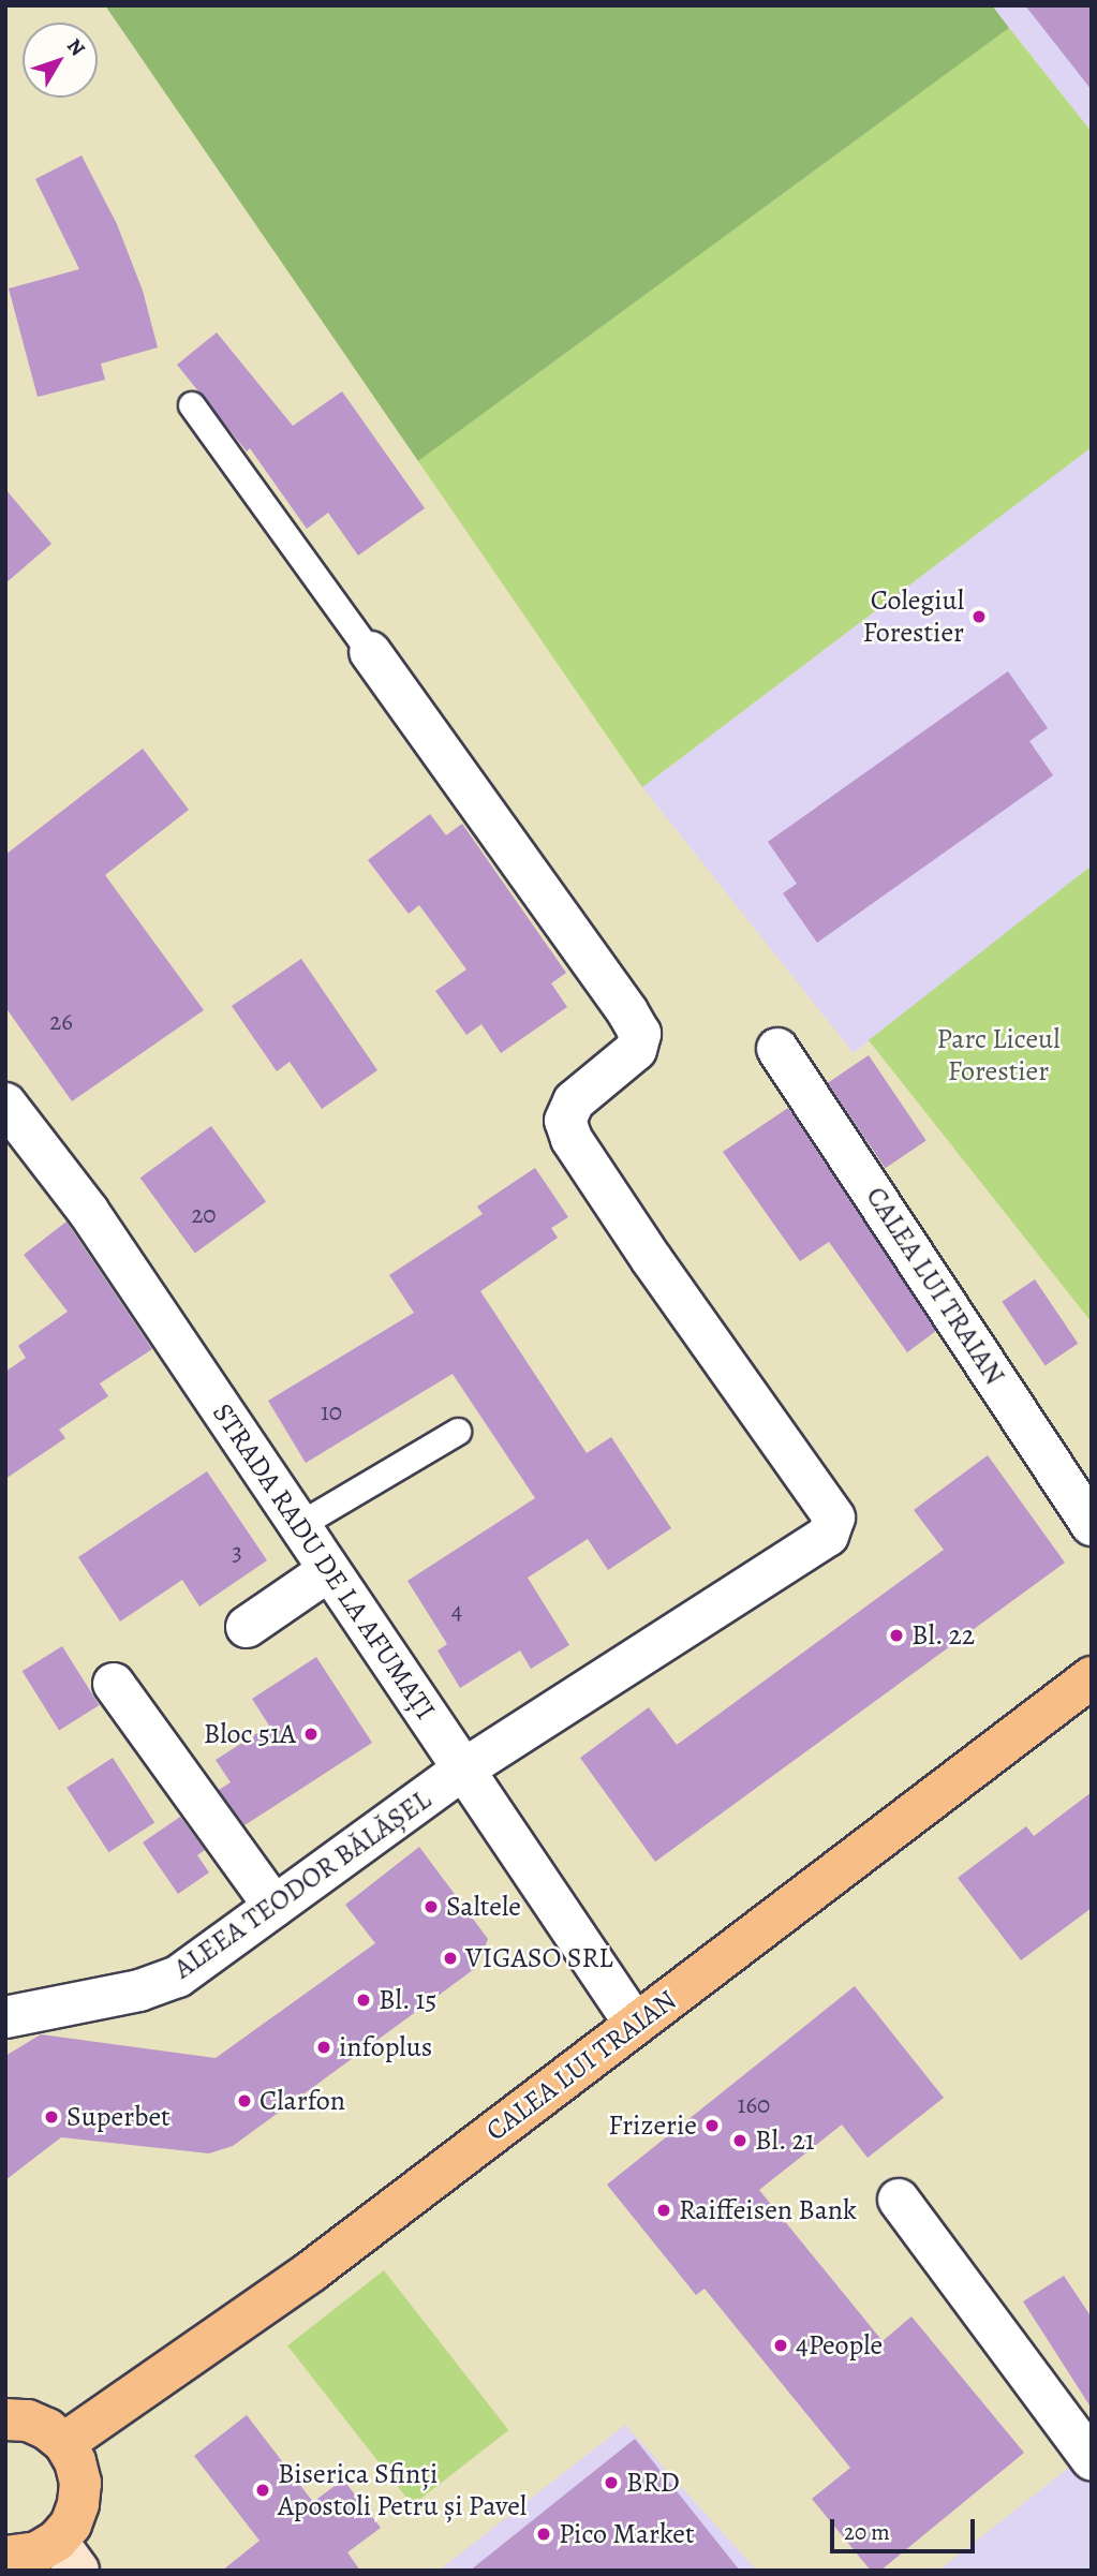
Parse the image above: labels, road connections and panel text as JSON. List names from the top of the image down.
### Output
{
  "streets": {
    "main road": ["CALEA LUI TRAIAN"],
    "street": ["STRADA RADU DE LA AFUMAȚI", "ALEEA TEODOR BĂLĂȘEL"]
  },
  "crossings": [
    ["CALEA LUI TRAIAN", "STRADA RADU DE LA AFUMAȚI"],
    ["STRADA RADU DE LA AFUMAȚI", "ALEEA TEODOR BĂLĂȘEL"]
  ],
  "parks": ["Parc Liceul Forestier"],
  "places": [
    "Colegiul Forestier",
    "Bl. 22",
    "Bloc 51A",
    "Saltele",
    "VIGASO SRL",
    "Bl. 15",
    "infoplus",
    "Clarfon",
    "Superbet",
    "Frizerie",
    "Bl. 21",
    "Raiffeisen Bank",
    "4People",
    "BRD",
    "Biserica Sfinți Apostoli Petru și Pavel",
    "Pico Market"
  ],
  "house_numbers": [
    "26",
    "20",
    "10",
    "3",
    "4",
    "160"
  ],
  "scale_bar": "20 m",
  "north": "top right"
}
